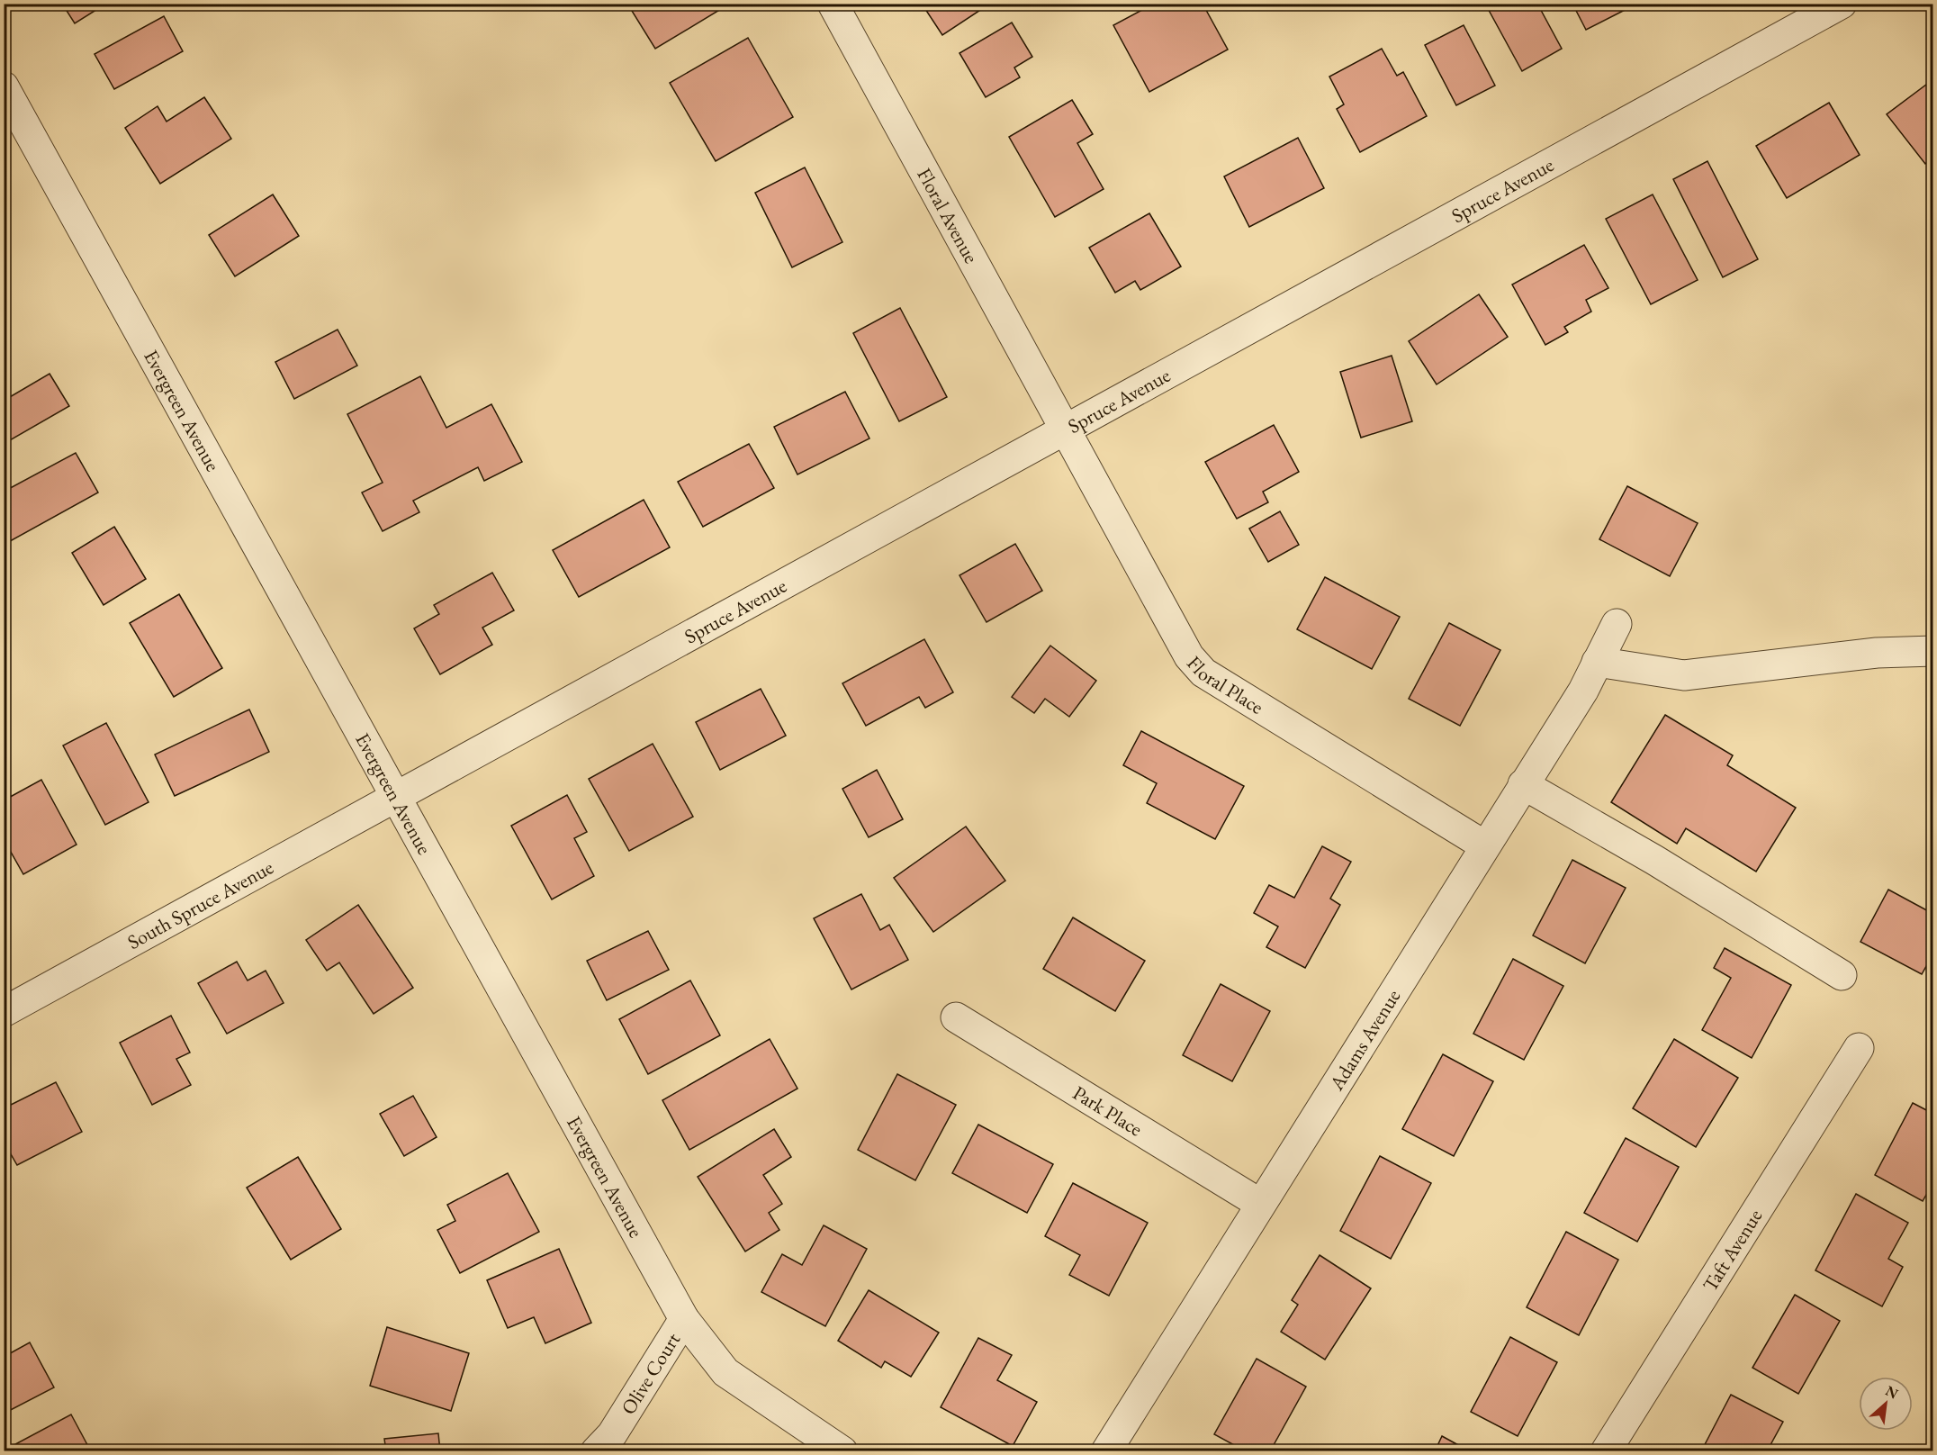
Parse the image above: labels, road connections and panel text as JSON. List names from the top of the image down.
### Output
{
  "streets": {
    "street": [
      "Spruce Avenue",
      "Floral Avenue",
      "Evergreen Avenue",
      "Floral Place",
      "South Spruce Avenue",
      "Adams Avenue",
      "Park Place",
      "Taft Avenue",
      "Olive Court"
    ]
  },
  "crossings": [
    ["Spruce Avenue", "Floral Avenue"],
    ["Spruce Avenue", "Evergreen Avenue"],
    ["Spruce Avenue", "Floral Place"],
    ["Spruce Avenue", "South Spruce Avenue"],
    ["Floral Avenue", "Floral Place"],
    ["Evergreen Avenue", "South Spruce Avenue"],
    ["Evergreen Avenue", "Olive Court"],
    ["Floral Place", "Adams Avenue"],
    ["Adams Avenue", "Park Place"]
  ],
  "north": "top right"
}
